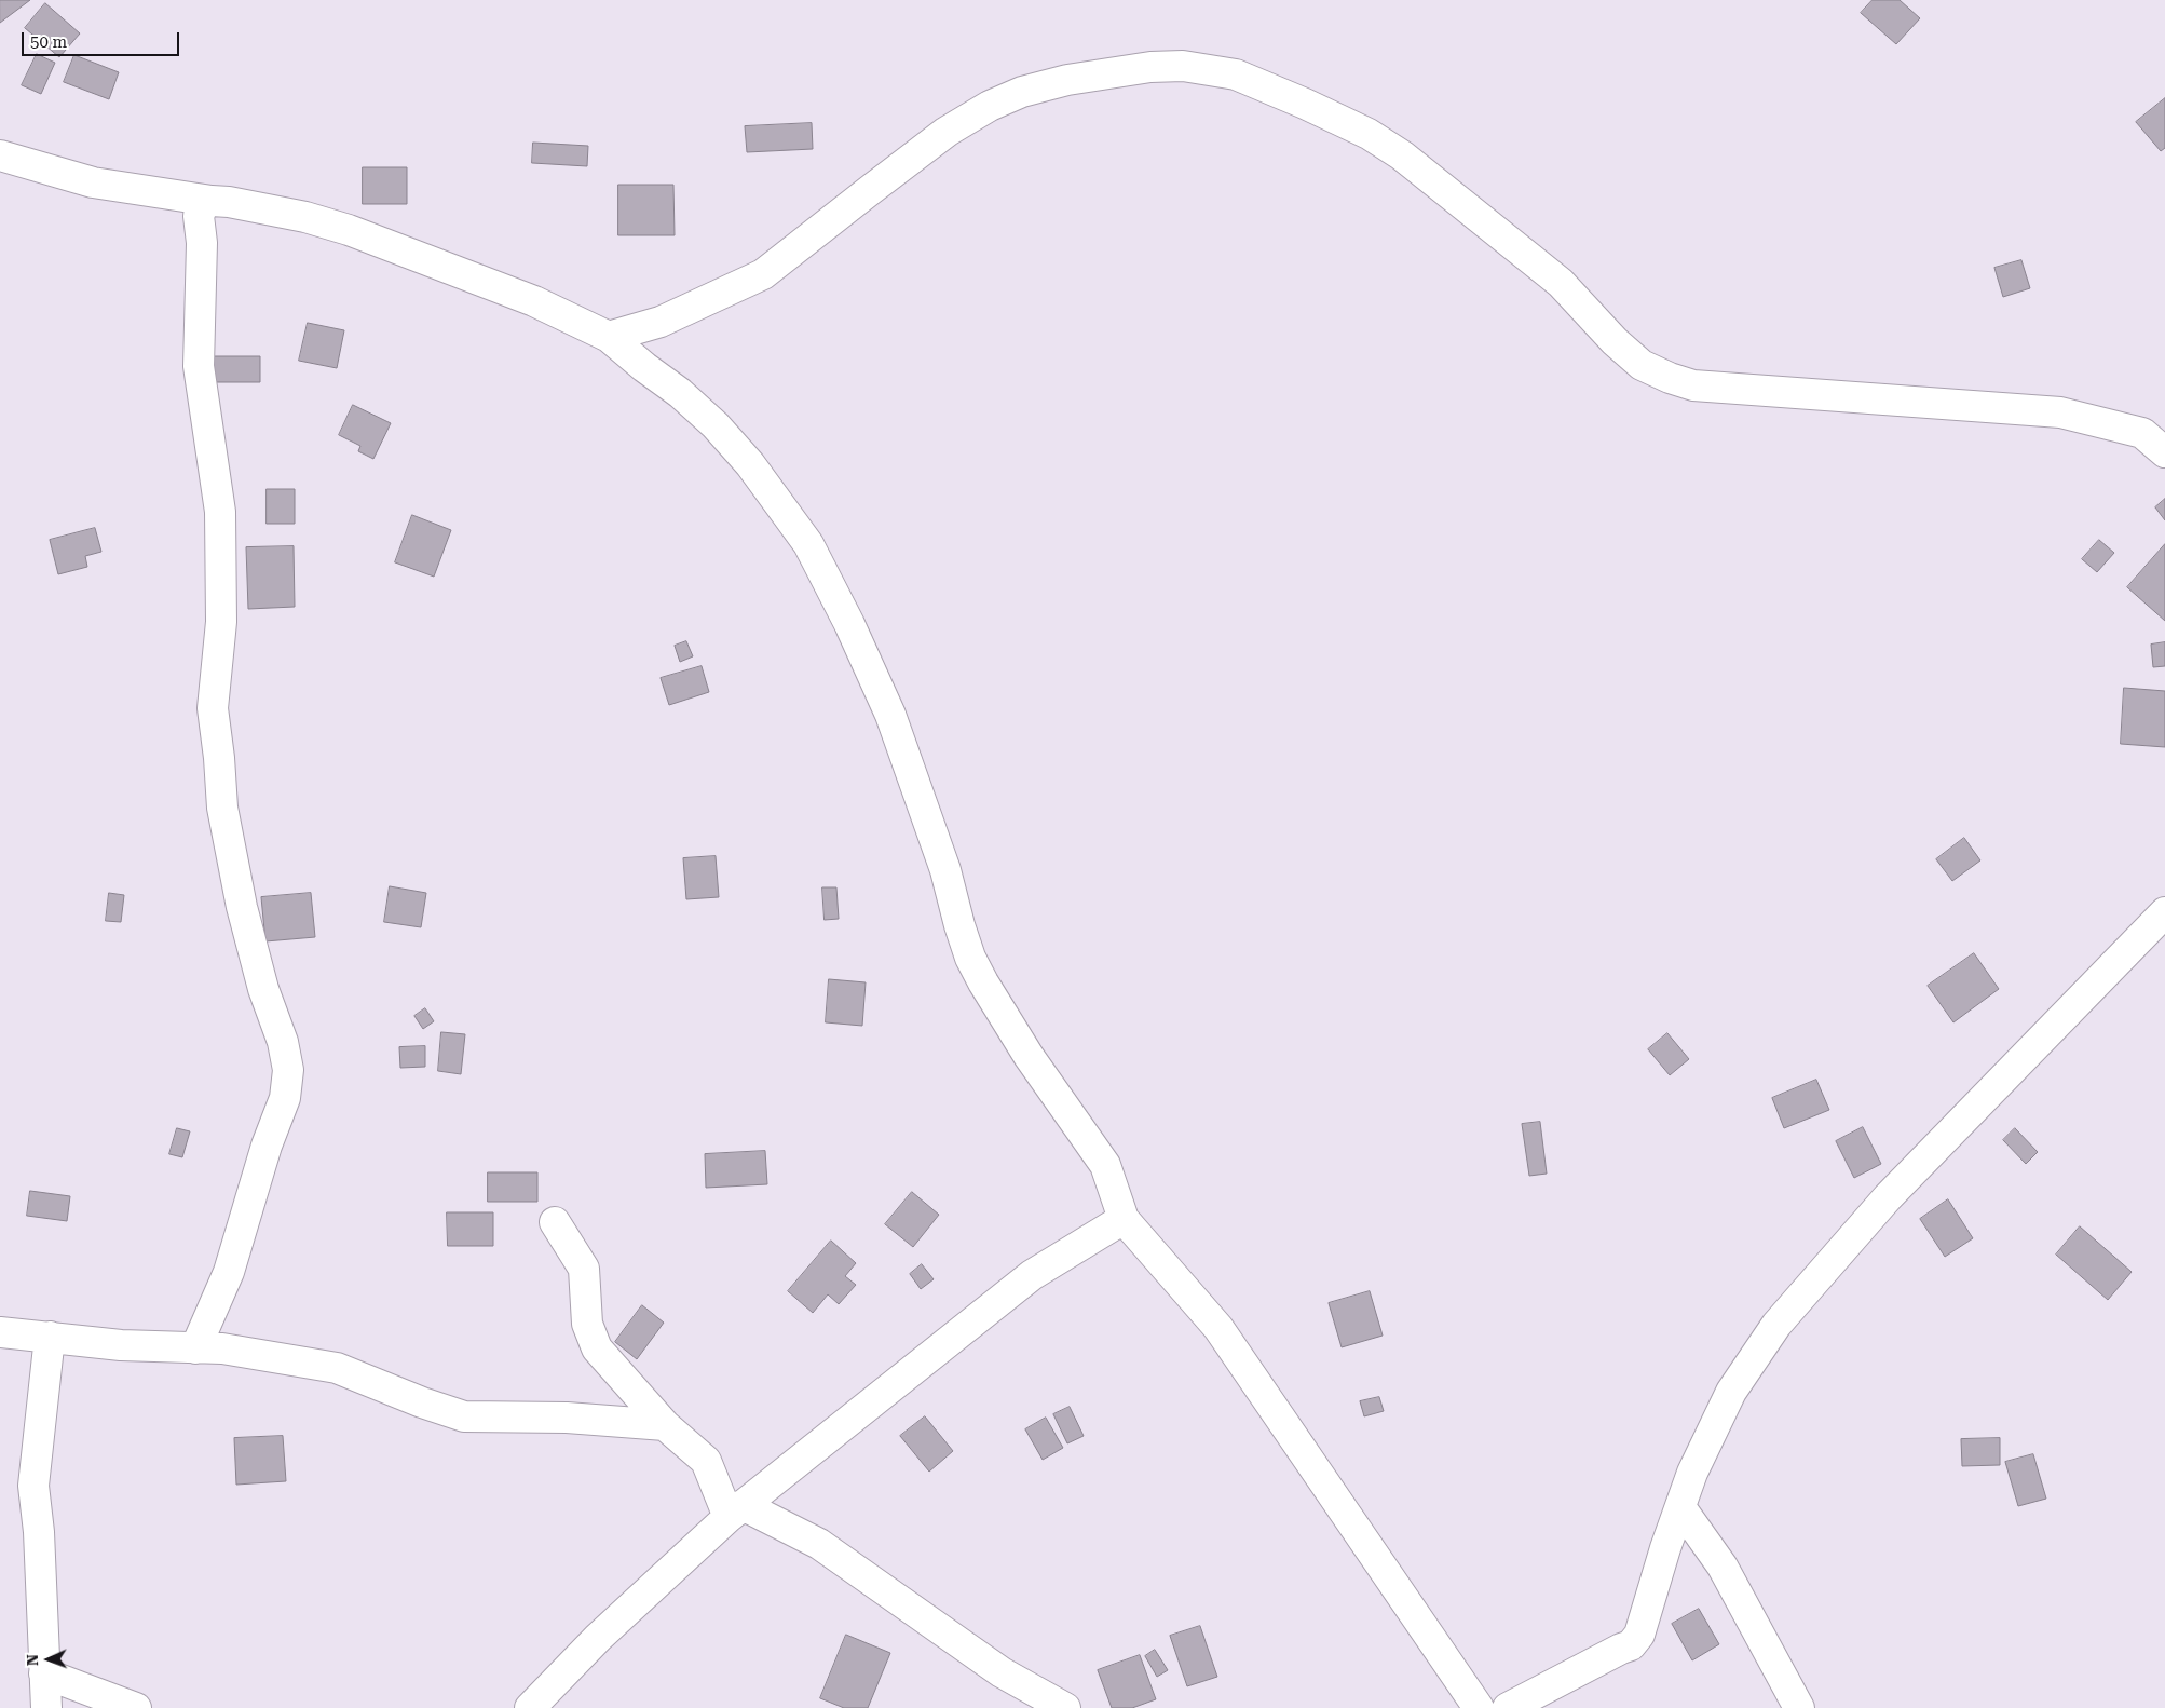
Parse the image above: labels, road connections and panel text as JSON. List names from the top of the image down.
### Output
{
  "scale_bar": "50 m",
  "north": "left"
}
